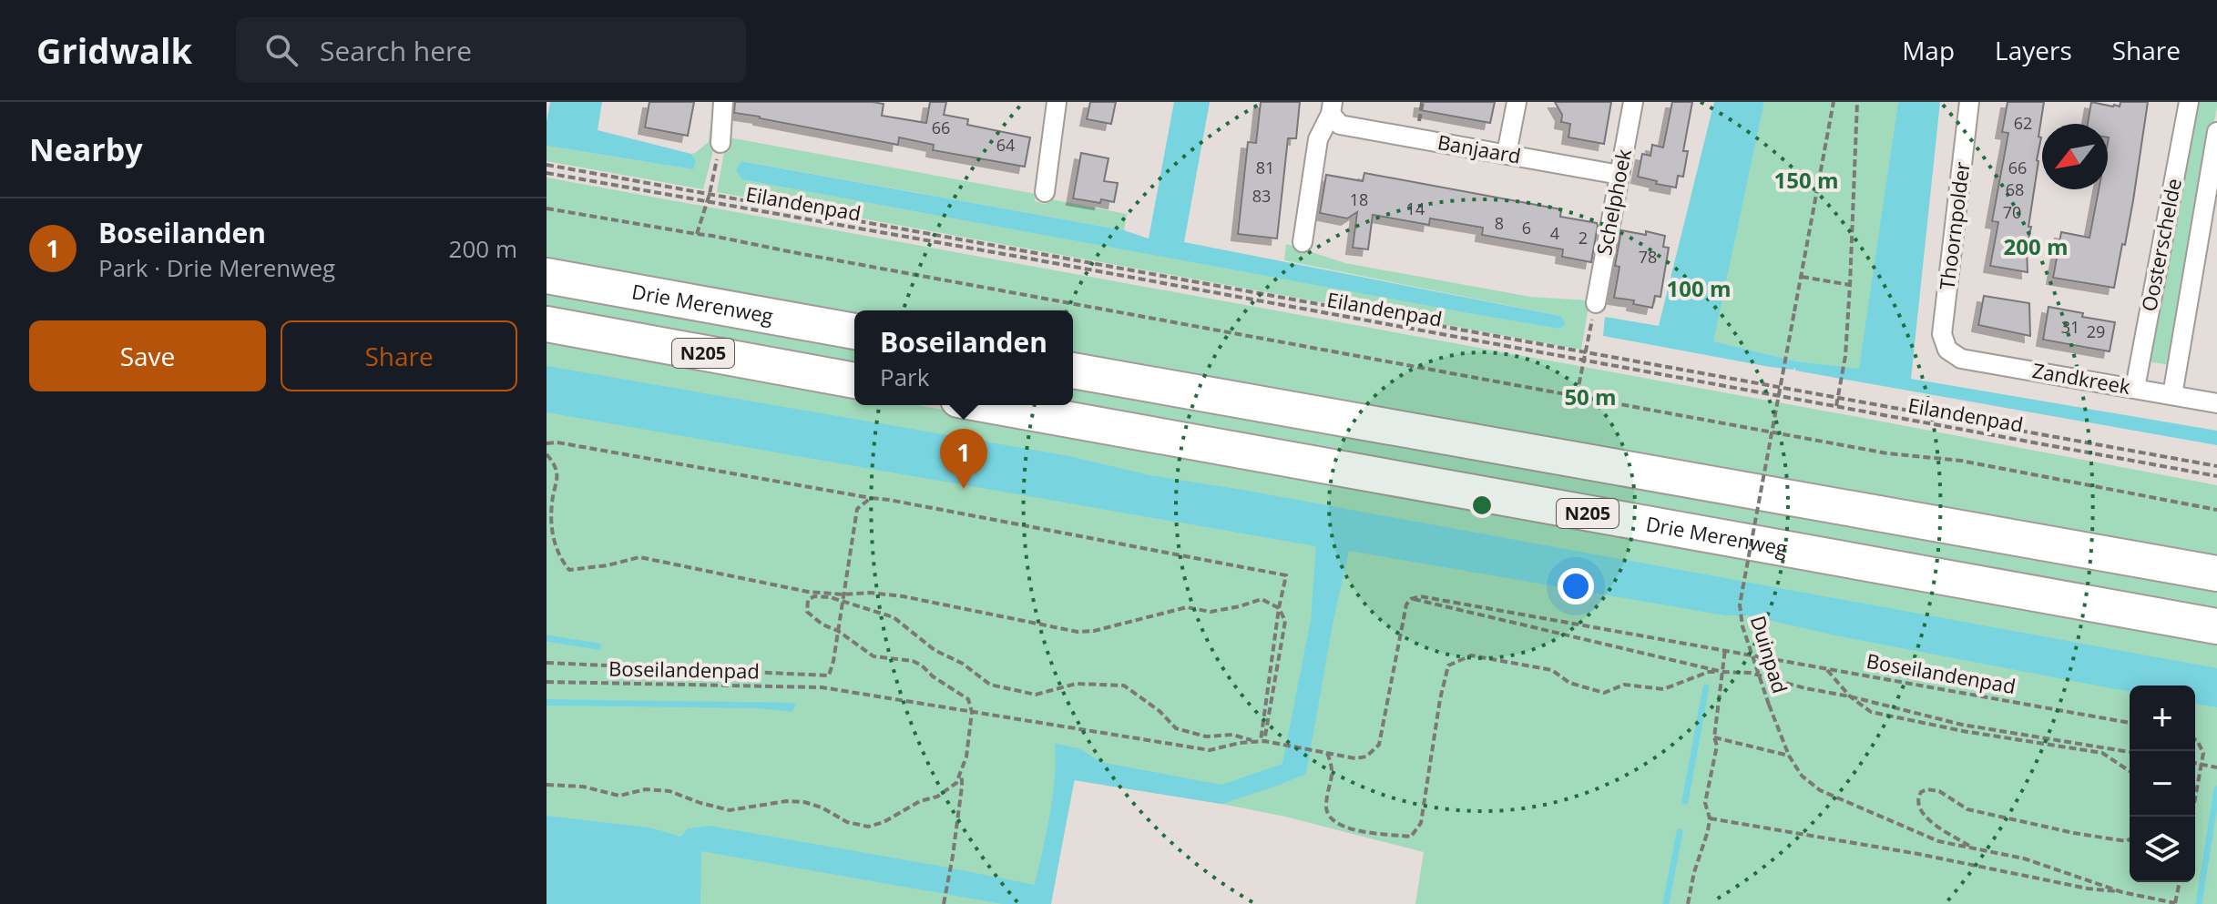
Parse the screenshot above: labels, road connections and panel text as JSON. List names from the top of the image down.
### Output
{
  "streets": {
    "highway": ["Drie Merenweg", "N205"],
    "street": [
      "Banjaard",
      "Schelphoek",
      "Thoornpolder",
      "Oosterschelde",
      "Zandkreek"
    ],
    "path": ["Eilandenpad", "Duinpad", "Boseilandenpad"]
  },
  "crossings": [
    ["Banjaard", "Schelphoek"],
    ["Thoornpolder", "Zandkreek"],
    ["Oosterschelde", "Zandkreek"]
  ],
  "house_numbers": [
    "62",
    "66",
    "64",
    "81",
    "66",
    "68",
    "83",
    "18",
    "14",
    "70",
    "8",
    "6",
    "4",
    "2",
    "78",
    "31",
    "29"
  ],
  "north": "bottom left",
  "page": {
    "header": "Gridwalk",
    "search": "Search here",
    "nav": ["Map", "Layers", "Share"],
    "heading": "Nearby",
    "list": [
      {
        "mark": "1",
        "name": "Boseilanden",
        "note": "Park · Drie Merenweg",
        "value": "200 m"
      }
    ],
    "buttons": ["Save", "Share"],
    "popup": ["Boseilanden", "Park"],
    "pins": "1",
    "map_buttons": ["+", "−"]
  },
  "rings": [
    "150 m",
    "200 m",
    "100 m",
    "50 m"
  ]
}
